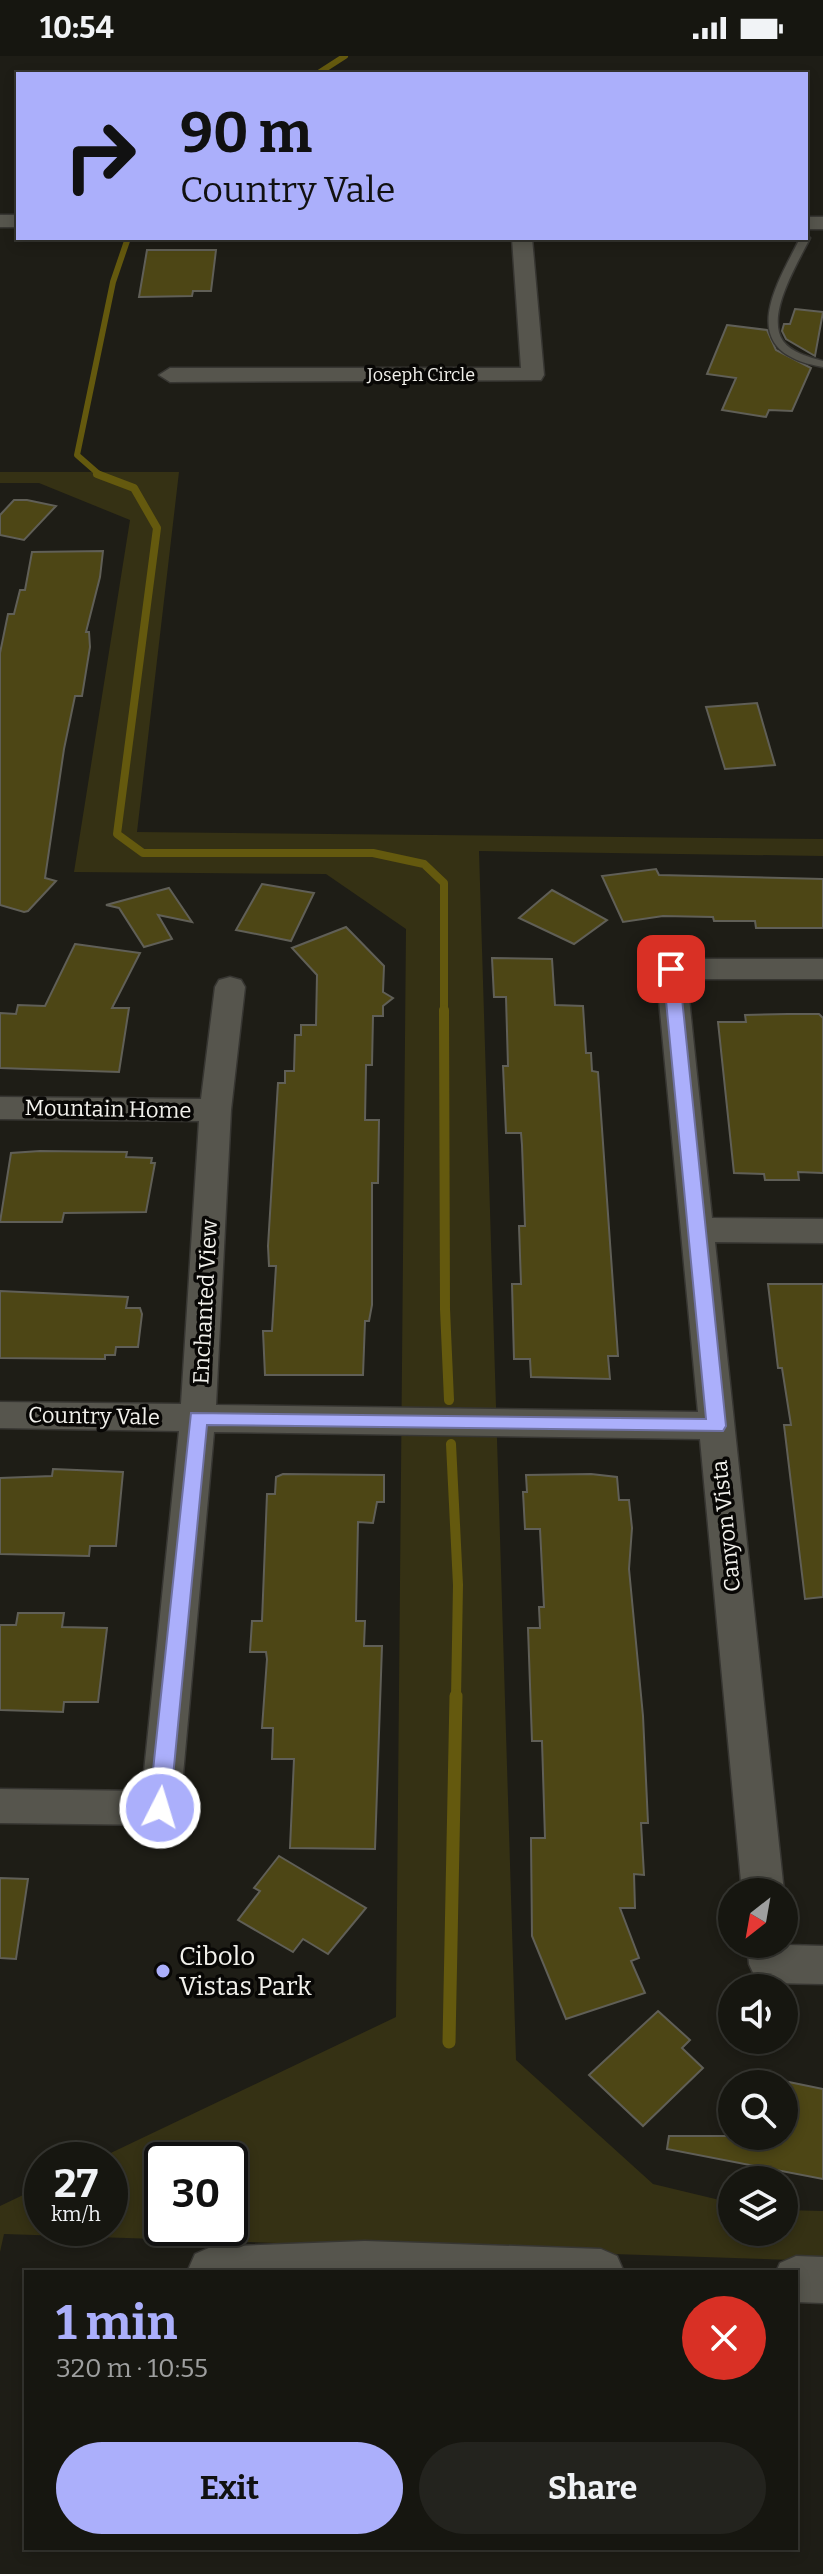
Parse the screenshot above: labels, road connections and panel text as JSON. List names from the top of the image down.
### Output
{
  "streets": {
    "street": [
      "Joseph Circle",
      "Mountain Home",
      "Enchanted View",
      "Country Vale",
      "Canyon Vista"
    ]
  },
  "crossings": [
    ["Mountain Home", "Enchanted View"],
    ["Enchanted View", "Country Vale"],
    ["Country Vale", "Canyon Vista"]
  ],
  "places": ["Cibolo Vistas Park"],
  "north": "bottom left",
  "page": {
    "status": "10:54",
    "turn": ["90 m", "Country Vale"],
    "speed": "27 km/h",
    "limit": "30",
    "heading": ["1 min", "320 m · 10:55"],
    "buttons": ["Exit", "Share"]
  }
}
